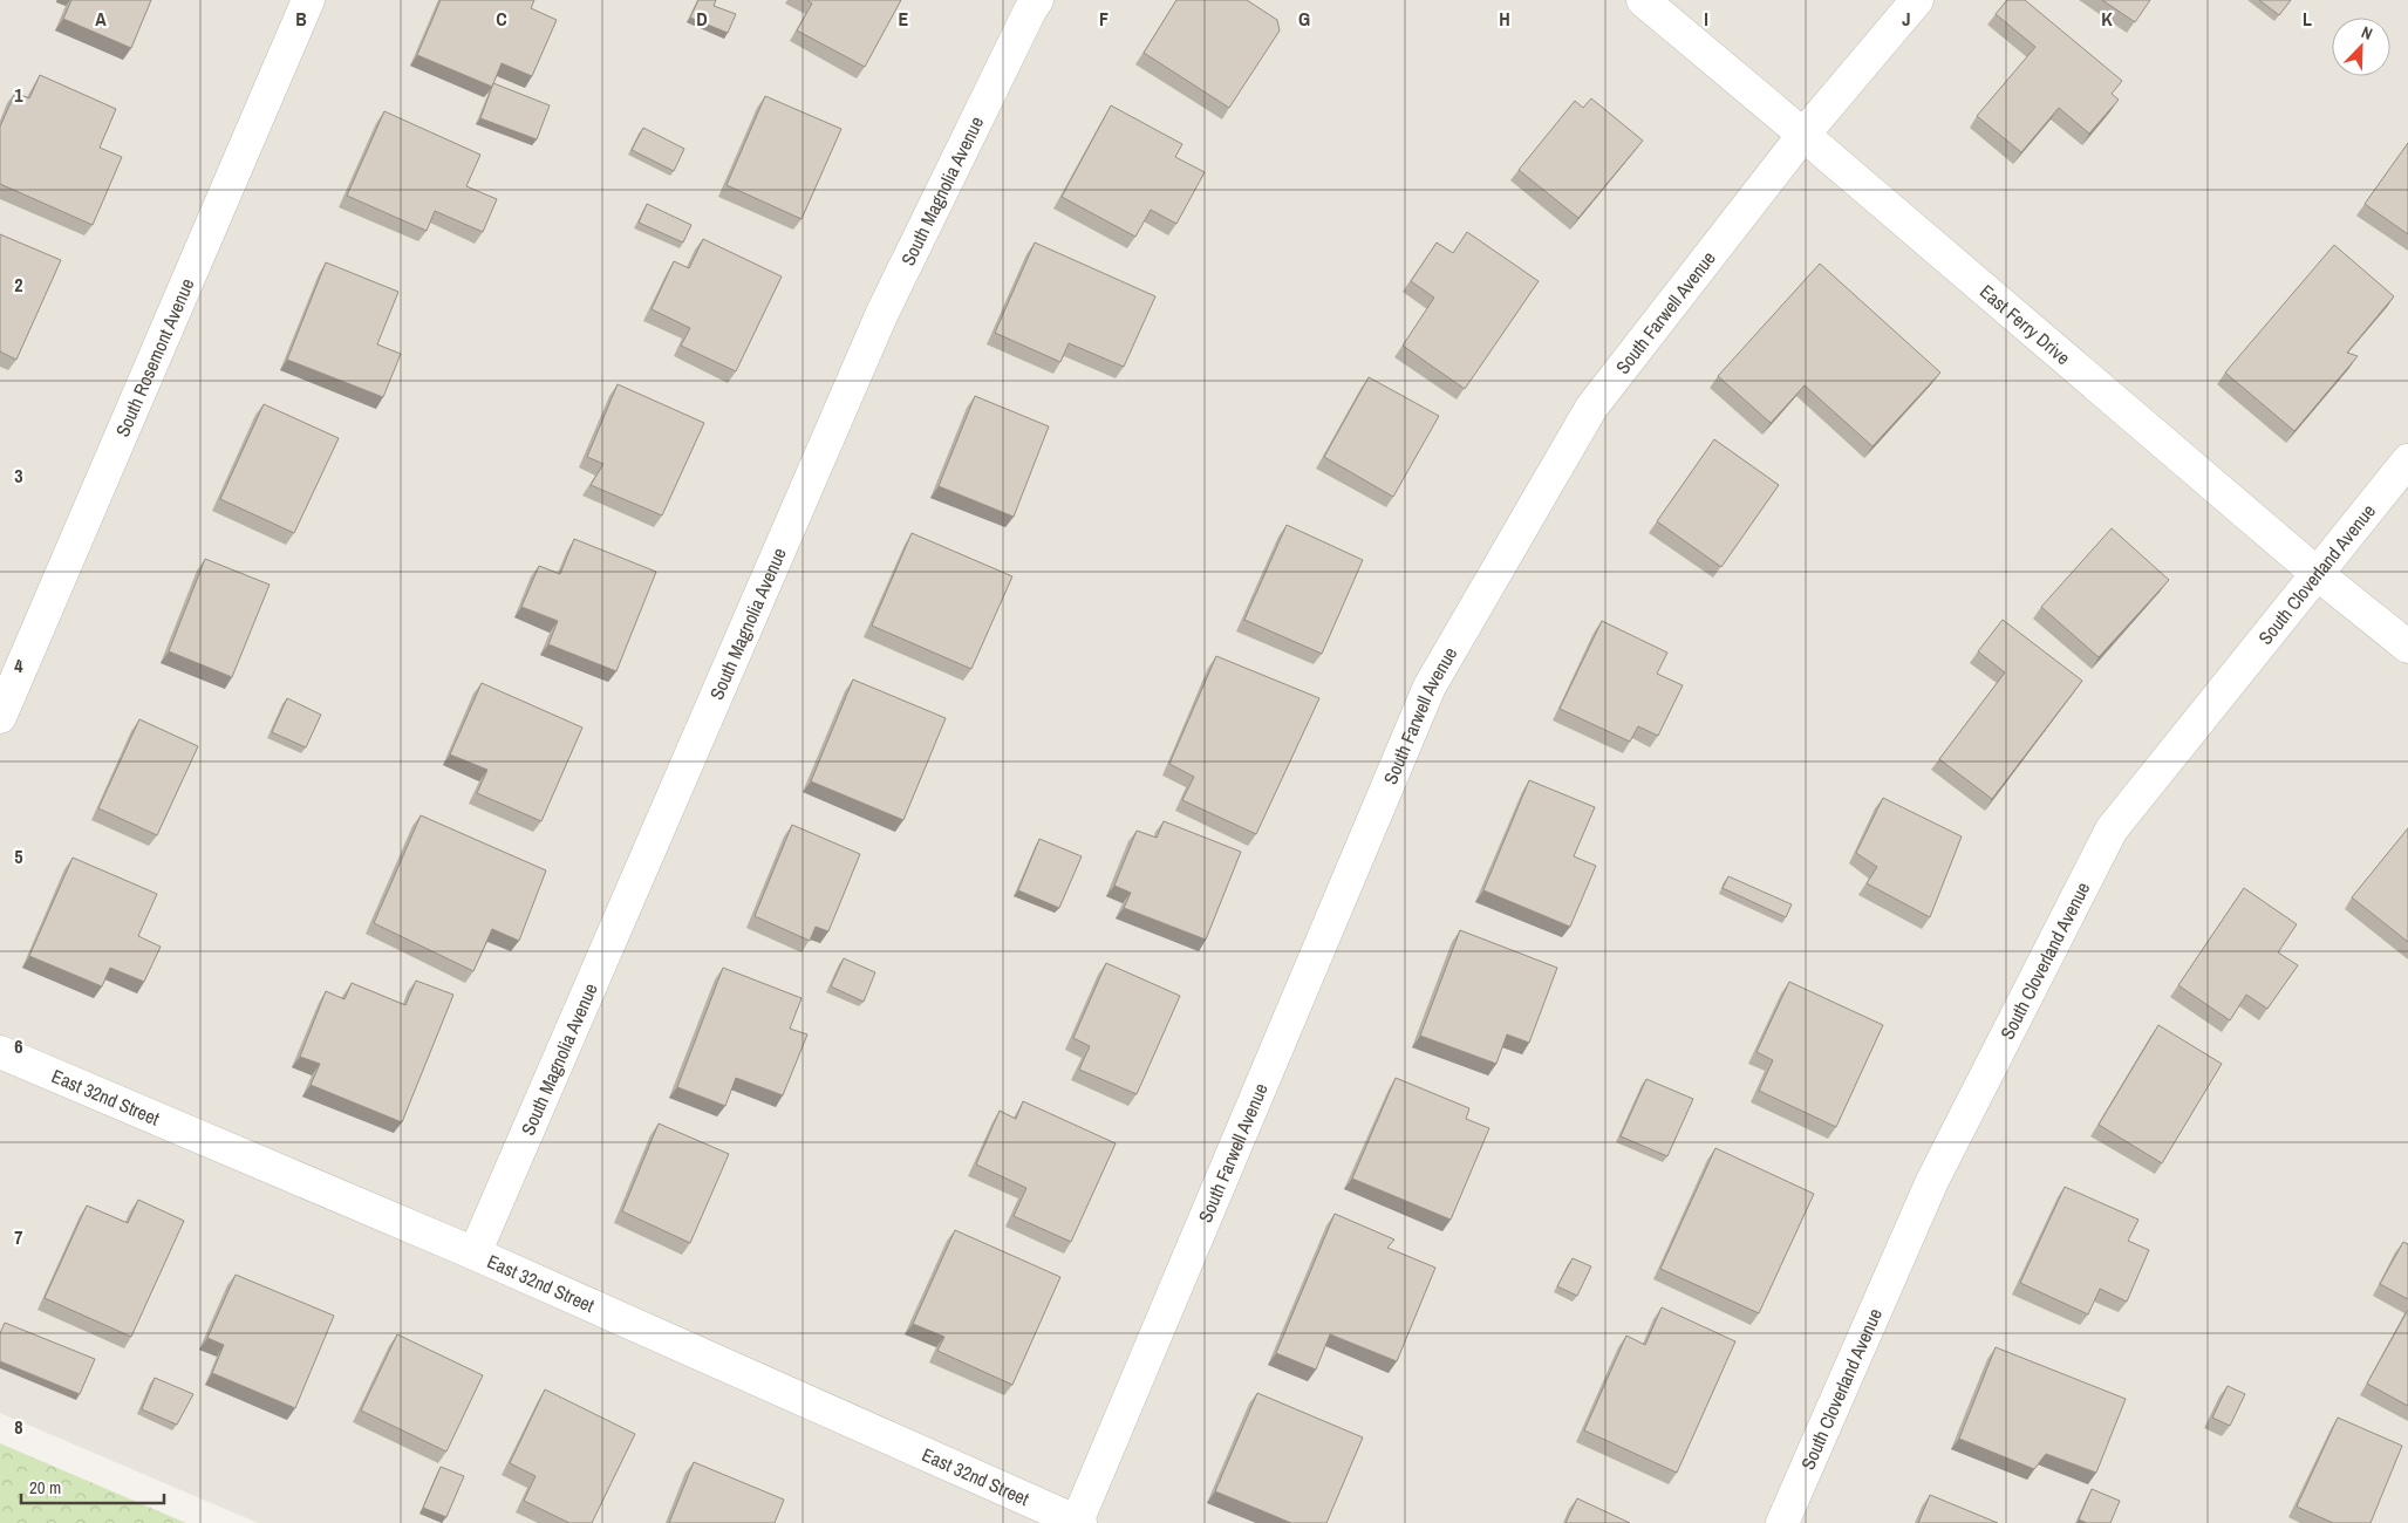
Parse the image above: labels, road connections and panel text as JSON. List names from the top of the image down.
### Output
{
  "streets": {
    "street": [
      "South Magnolia Avenue",
      "South Farwell Avenue",
      "East Ferry Drive",
      "South Rosemont Avenue",
      "South Cloverland Avenue",
      "East 32nd Street"
    ]
  },
  "crossings": [
    ["South Magnolia Avenue", "East 32nd Street"],
    ["South Farwell Avenue", "East Ferry Drive"],
    ["South Farwell Avenue", "East 32nd Street"],
    ["East Ferry Drive", "South Cloverland Avenue"]
  ],
  "scale_bar": "20 m",
  "north": "top right",
  "grid": {
    "columns": [
      "A",
      "B",
      "C",
      "D",
      "E",
      "F",
      "G",
      "H",
      "I",
      "J",
      "K",
      "L"
    ],
    "rows": [
      "1",
      "2",
      "3",
      "4",
      "5",
      "6",
      "7",
      "8"
    ]
  }
}
